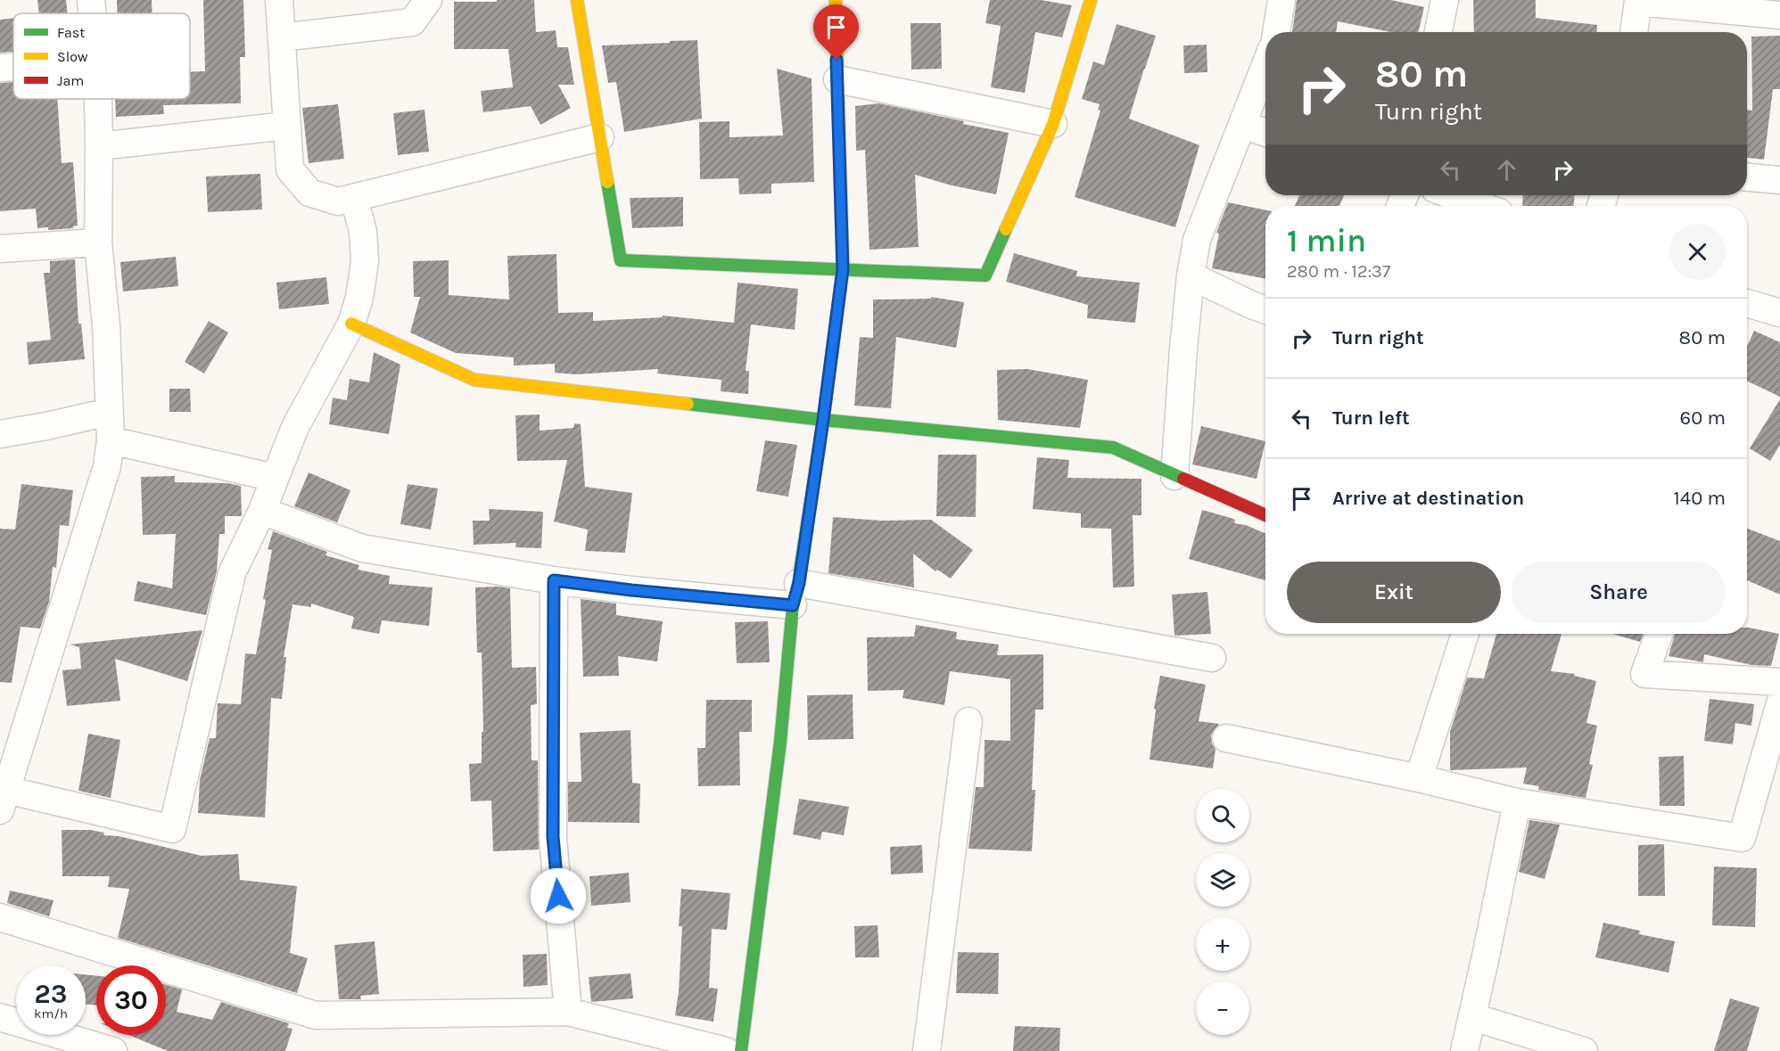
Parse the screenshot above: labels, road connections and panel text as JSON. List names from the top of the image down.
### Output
{
  "legend": ["Fast", "Slow", "Jam"],
  "page": {
    "turn": ["80 m", "Turn right"],
    "heading": ["1 min", "280 m · 12:37"],
    "list": [
      {
        "name": "Turn right",
        "value": "80 m"
      },
      {
        "name": "Turn left",
        "value": "60 m"
      },
      {
        "name": "Arrive at destination",
        "value": "140 m"
      }
    ],
    "buttons": ["Exit", "Share"],
    "map_buttons": ["+", "−"],
    "speed": "23 km/h",
    "limit": "30"
  }
}
